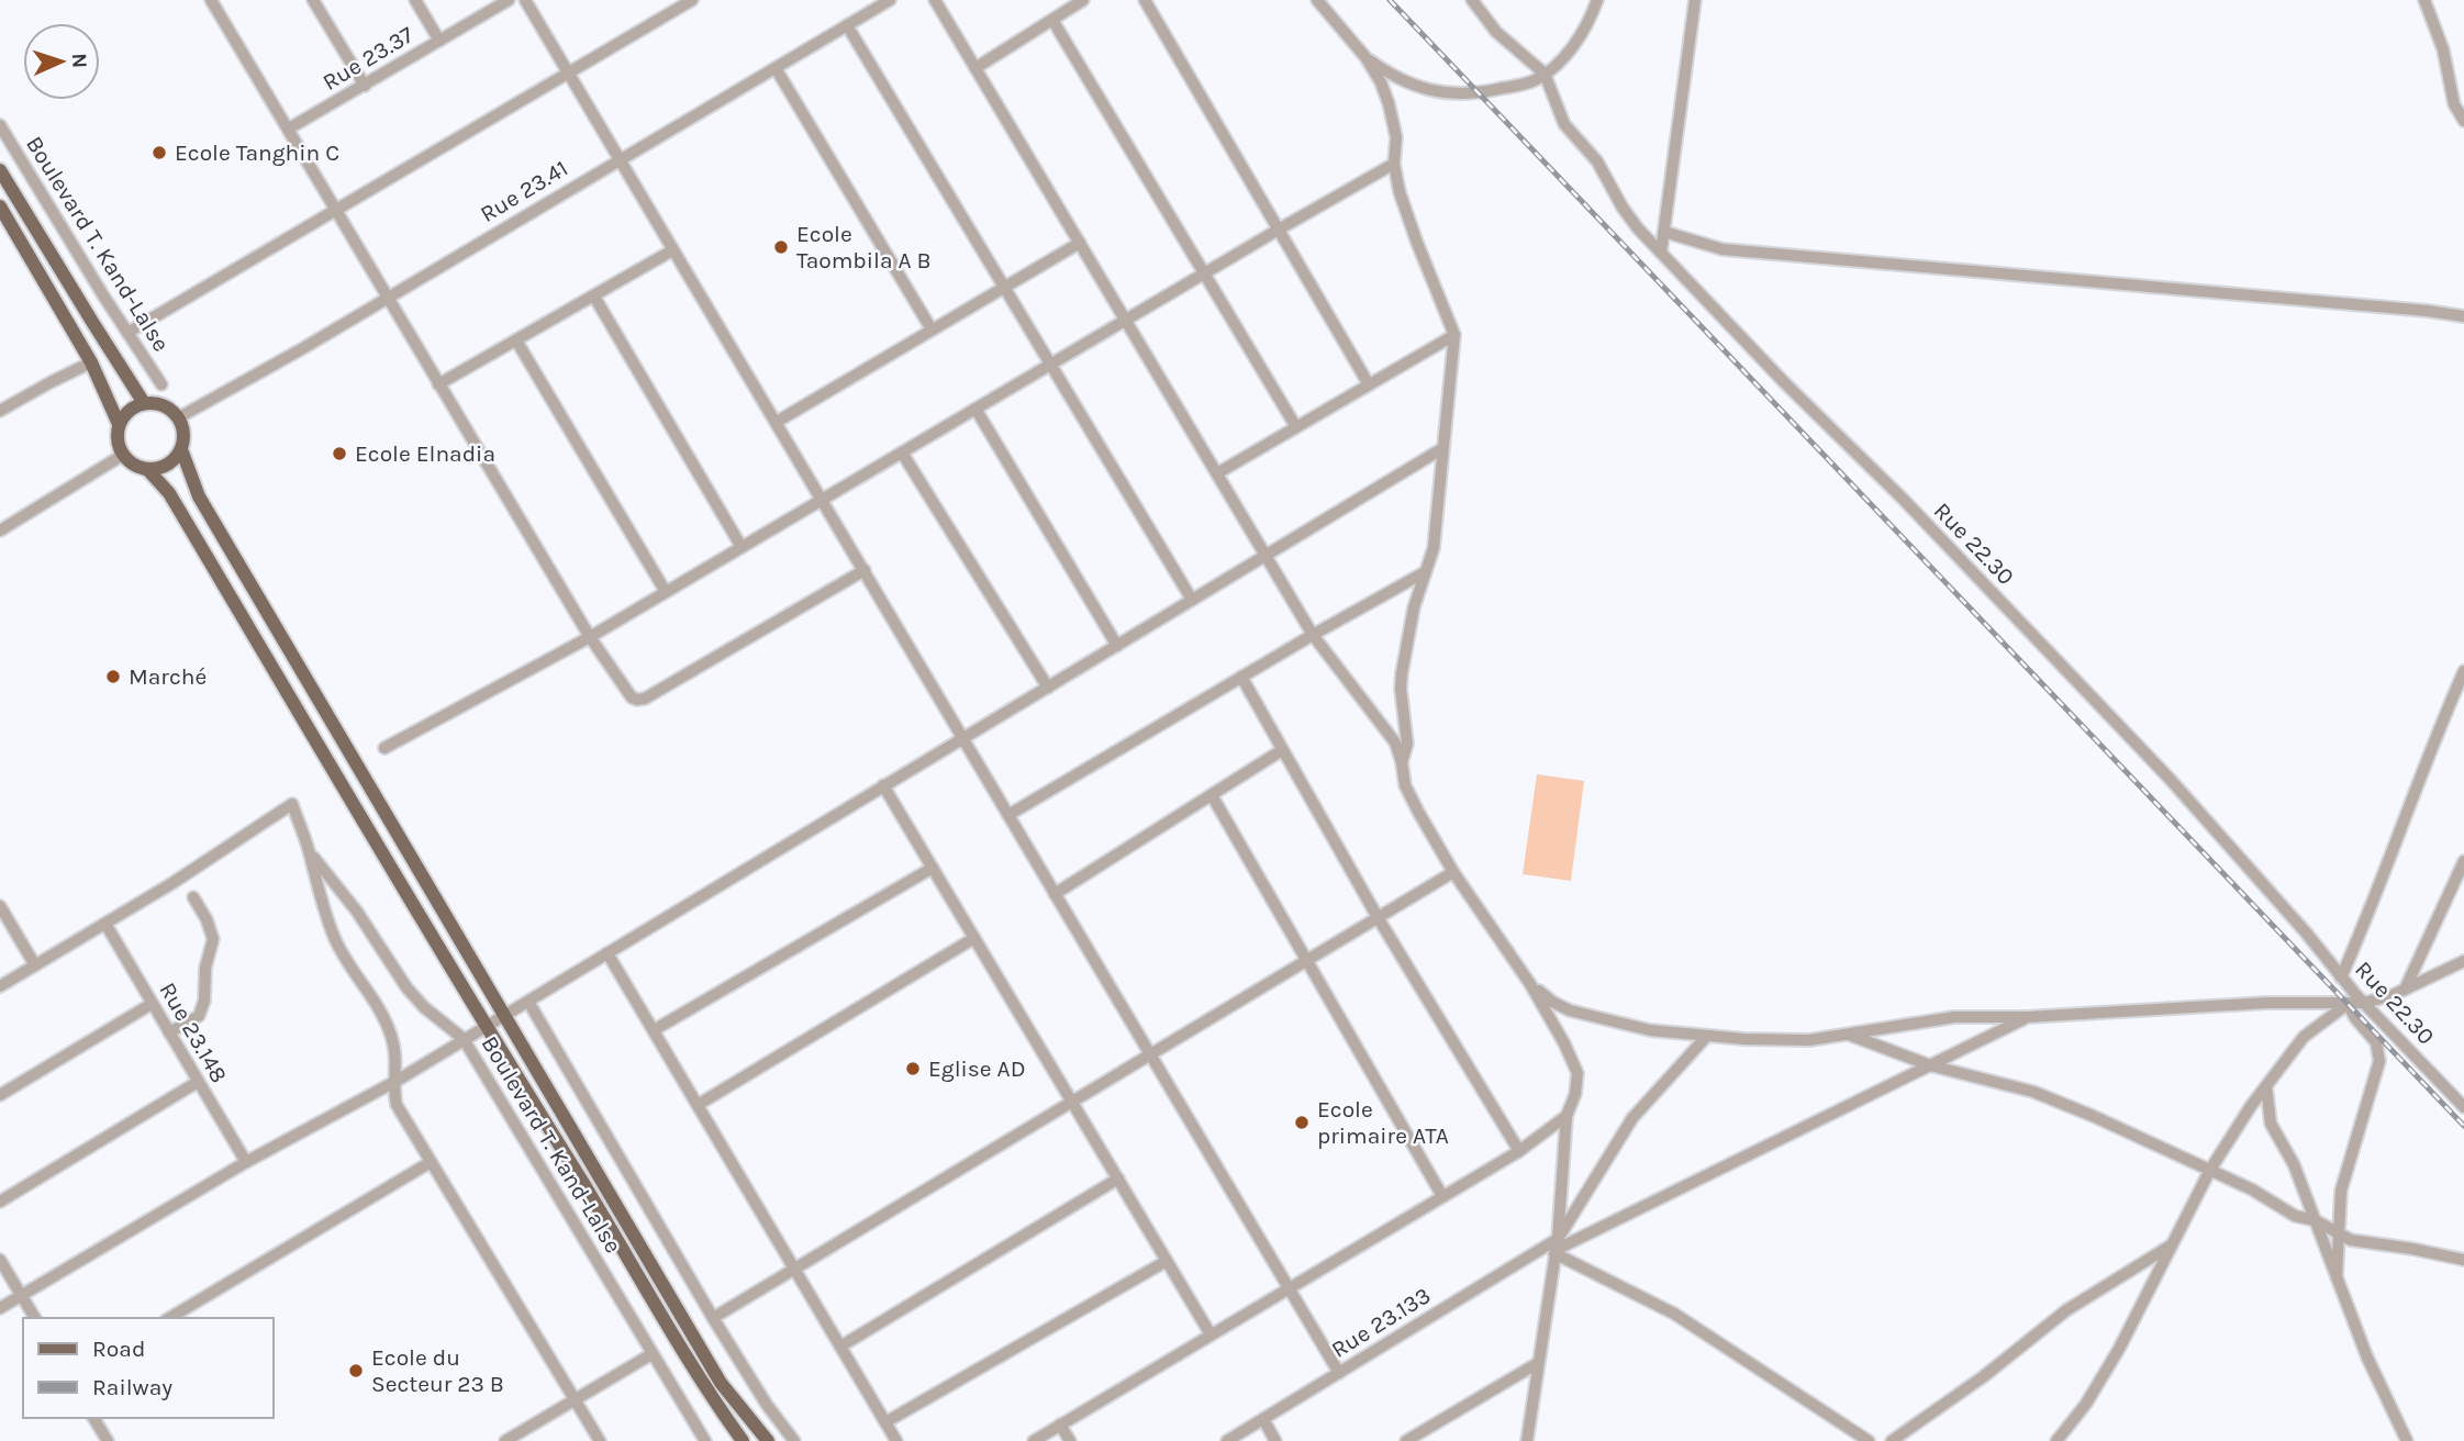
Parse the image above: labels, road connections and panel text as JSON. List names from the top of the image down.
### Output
{
  "streets": {
    "street": [
      "Rue 23.37",
      "Rue 23.41",
      "Boulevard T. Kand-Lalse",
      "Rue 22.30",
      "Rue 23.148",
      "Rue 23.133"
    ]
  },
  "places": [
    "Ecole Tanghin C",
    "Ecole Taombila A B",
    "Ecole Elnadia",
    "Marché",
    "Eglise AD",
    "Ecole primaire ATA",
    "Ecole du Secteur 23 B"
  ],
  "legend": ["Road", "Railway"],
  "north": "right"
}
